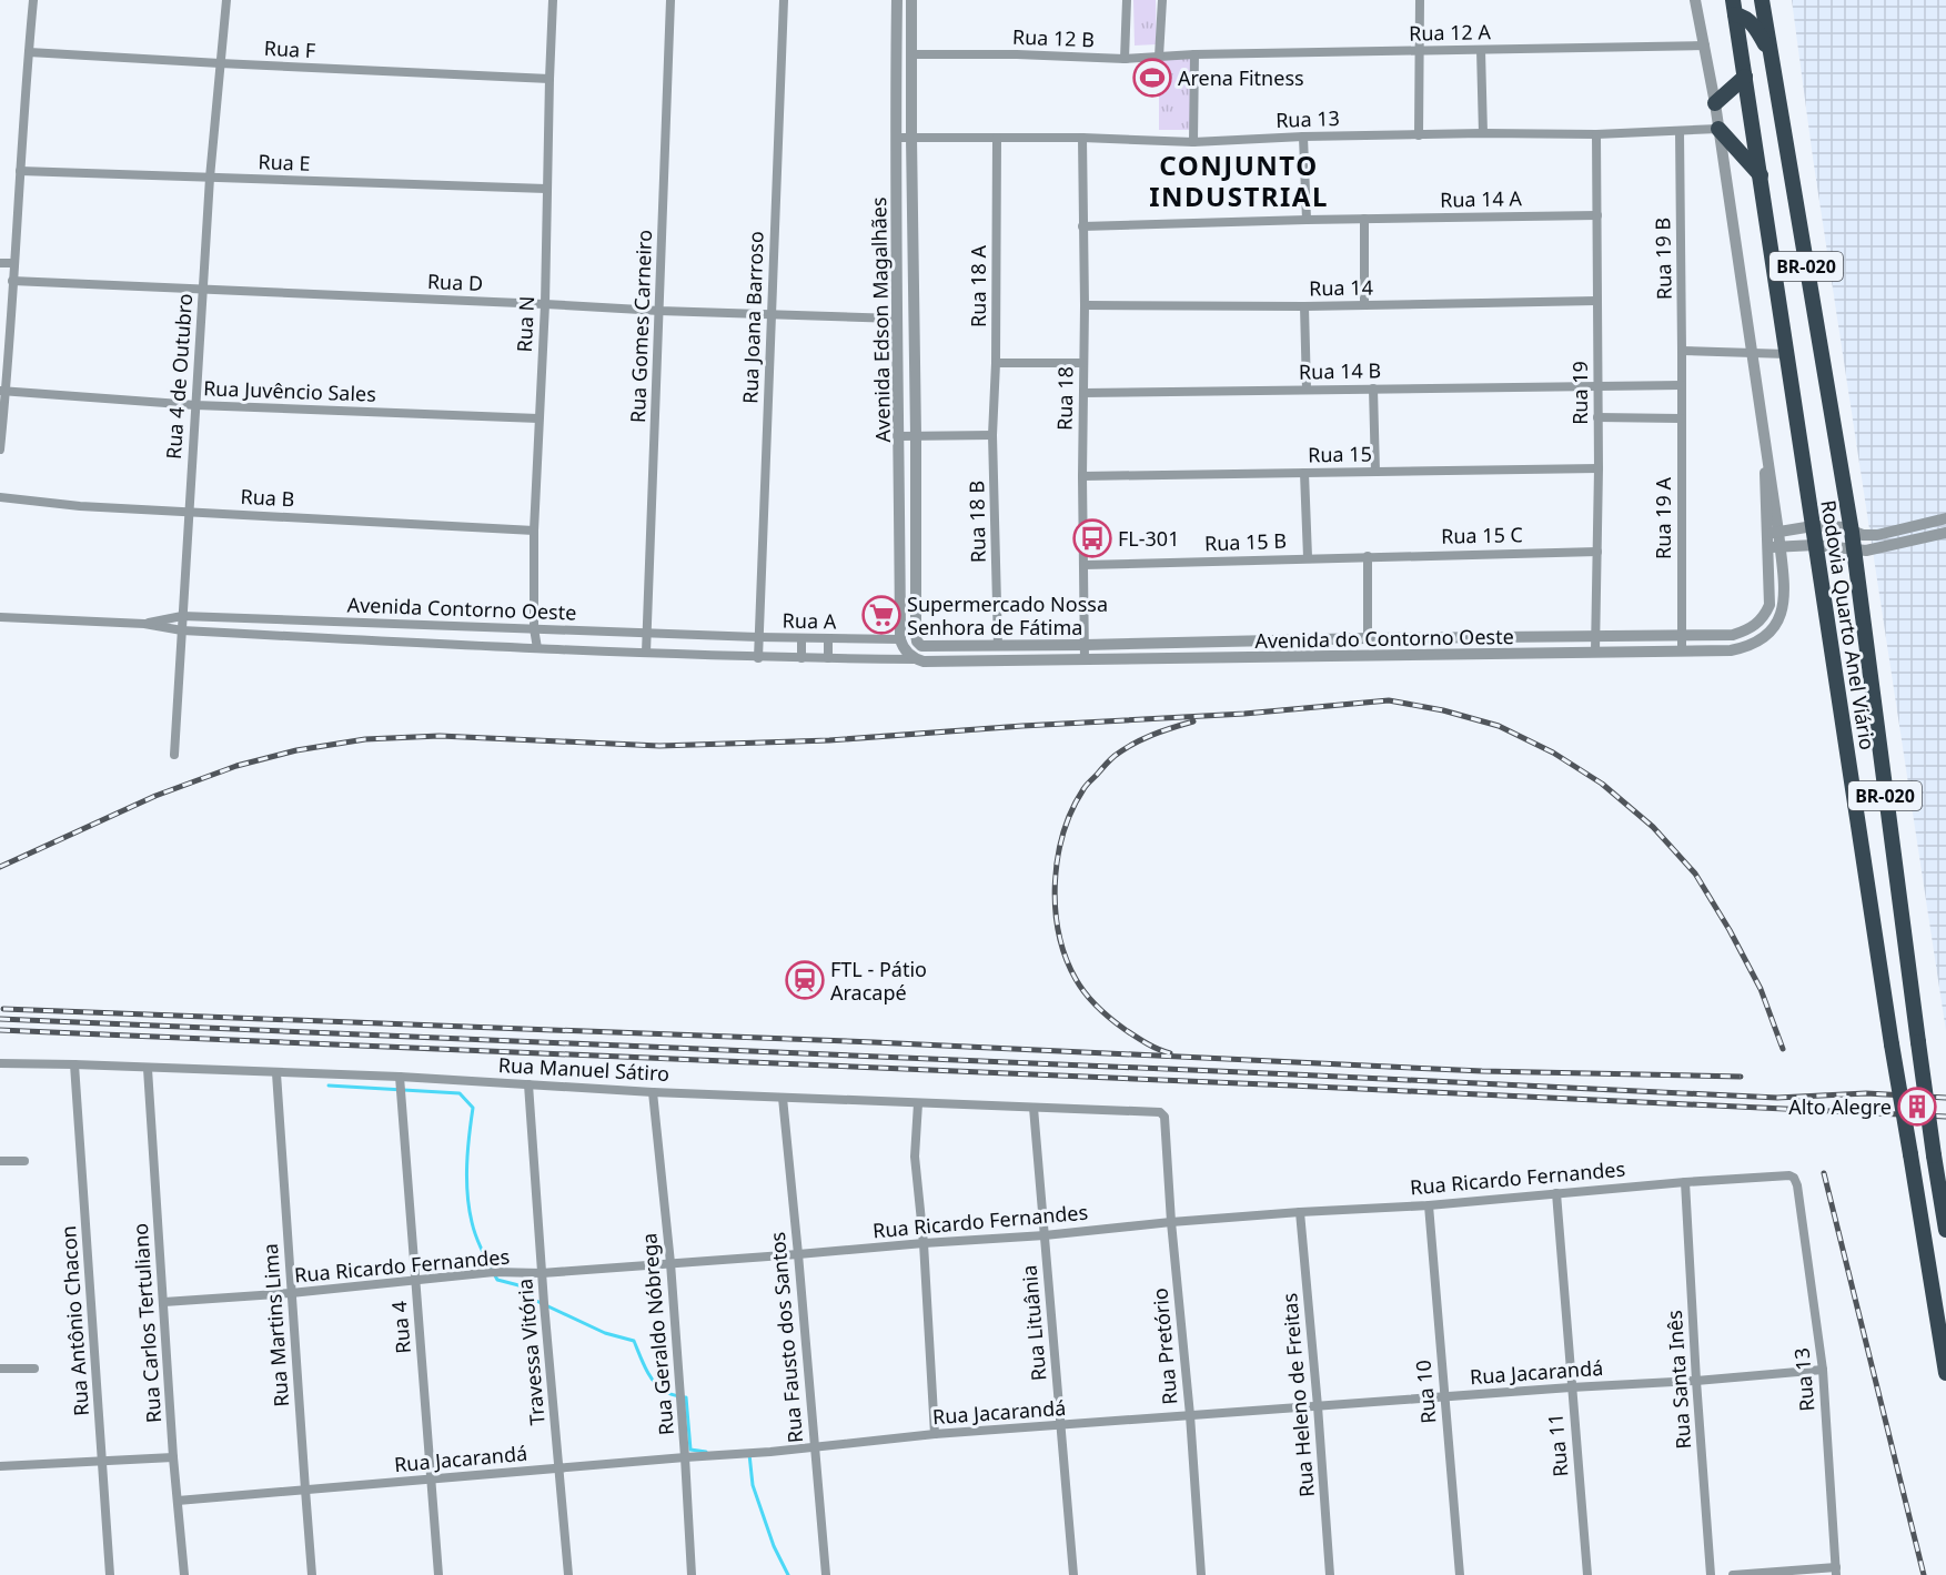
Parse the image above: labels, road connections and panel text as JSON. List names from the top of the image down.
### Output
{
  "streets": {
    "highway": ["BR-020", "Rodovia Quarto Anel Viário"],
    "street": [
      "Rua 12 A",
      "Rua 12 B",
      "Rua F",
      "Rua 13",
      "Rua E",
      "Rua 14 A",
      "Rua 19 B",
      "Rua D",
      "Rua 18 A",
      "Rua 14",
      "Rua Joana Barroso",
      "Avenida Edson Magalhães",
      "Rua N",
      "Rua Gomes Carneiro",
      "Rua 14 B",
      "Rua 4 de Outubro",
      "Rua Juvêncio Sales",
      "Rua 19",
      "Rua 18",
      "Rua 15",
      "Rua B",
      "Rua 19 A",
      "Rua 18 B",
      "Rua 15 C",
      "Rua 15 B",
      "Avenida Contorno Oeste",
      "Rua A",
      "Avenida do Contorno Oeste",
      "Rua Manuel Sátiro",
      "Rua Ricardo Fernandes",
      "Rua Antônio Chacon",
      "Rua Carlos Tertuliano",
      "Rua Lituânia",
      "Rua Martins Lima",
      "Rua 4",
      "Rua Geraldo Nóbrega",
      "Rua Fausto dos Santos",
      "Rua Pretório",
      "Travessa Vitória",
      "Rua Jacarandá",
      "Rua Santa Inês",
      "Rua 10",
      "Rua Heleno de Freitas",
      "Rua 11"
    ]
  },
  "crossings": [
    ["Rua 12 A", "Rua 12 B"],
    ["Rua 12 B", "Avenida Edson Magalhães"],
    ["Rua F", "Rua N"],
    ["Rua F", "Rua 4 de Outubro"],
    ["Rua 13", "Rua 19 B"],
    ["Rua 13", "Rua 18 A"],
    ["Rua 13", "Avenida Edson Magalhães"],
    ["Rua 13", "Rua 19"],
    ["Rua 13", "Rua 18"],
    ["Rua 13", "Rua Ricardo Fernandes"],
    ["Rua 13", "Rua Jacarandá"],
    ["Rua E", "Rua N"],
    ["Rua E", "Rua 4 de Outubro"],
    ["Rua 14 A", "Rua 19"],
    ["Rua 14 A", "Rua 18"],
    ["Rua 19 B", "Rua 14 B"],
    ["Rua 19 B", "Rua 19 A"],
    ["Rua D", "Rua Joana Barroso"],
    ["Rua D", "Avenida Edson Magalhães"],
    ["Rua D", "Rua N"],
    ["Rua D", "Rua Gomes Carneiro"],
    ["Rua D", "Rua 4 de Outubro"],
    ["Rua 18 A", "Rua 18 B"],
    ["Rua 14", "Rua 19"],
    ["Rua 14", "Rua 18"],
    ["Rua Joana Barroso", "Avenida Contorno Oeste"],
    ["Rua Joana Barroso", "Rua A"],
    ["Avenida Edson Magalhães", "Rua A"],
    ["Avenida Edson Magalhães", "Avenida do Contorno Oeste"],
    ["Rua N", "Rua Juvêncio Sales"],
    ["Rua N", "Rua B"],
    ["Rua N", "Avenida Contorno Oeste"],
    ["Rua Gomes Carneiro", "Avenida Contorno Oeste"],
    ["Rua 14 B", "Rua 19"],
    ["Rua 14 B", "Rua 18"],
    ["Rua 14 B", "Rua 19 A"],
    ["Rua 4 de Outubro", "Rua Juvêncio Sales"],
    ["Rua 4 de Outubro", "Rua B"],
    ["Rua 4 de Outubro", "Avenida Contorno Oeste"],
    ["Rua 19", "Rua 15"],
    ["Rua 19", "Rua 15 C"],
    ["Rua 19", "Avenida do Contorno Oeste"],
    ["Rua 18", "Rua 15"],
    ["Rua 18", "Rua 15 B"],
    ["Rua 18", "Avenida do Contorno Oeste"],
    ["Rua 19 A", "Avenida do Contorno Oeste"],
    ["Rua 18 B", "Avenida do Contorno Oeste"],
    ["Rua 15 C", "Rua 15 B"],
    ["Avenida Contorno Oeste", "Rua A"],
    ["Avenida Contorno Oeste", "Avenida do Contorno Oeste"],
    ["Rua Manuel Sátiro", "Rua Antônio Chacon"],
    ["Rua Manuel Sátiro", "Rua Carlos Tertuliano"],
    ["Rua Manuel Sátiro", "Rua Lituânia"],
    ["Rua Manuel Sátiro", "Rua Martins Lima"],
    ["Rua Manuel Sátiro", "Rua 4"],
    ["Rua Manuel Sátiro", "Rua Geraldo Nóbrega"],
    ["Rua Manuel Sátiro", "Rua Fausto dos Santos"],
    ["Rua Manuel Sátiro", "Rua Pretório"],
    ["Rua Manuel Sátiro", "Travessa Vitória"],
    ["Rua Ricardo Fernandes", "Rua Carlos Tertuliano"],
    ["Rua Ricardo Fernandes", "Rua Lituânia"],
    ["Rua Ricardo Fernandes", "Rua Martins Lima"],
    ["Rua Ricardo Fernandes", "Rua 4"],
    ["Rua Ricardo Fernandes", "Rua Geraldo Nóbrega"],
    ["Rua Ricardo Fernandes", "Rua Fausto dos Santos"],
    ["Rua Ricardo Fernandes", "Rua Pretório"],
    ["Rua Ricardo Fernandes", "Travessa Vitória"],
    ["Rua Ricardo Fernandes", "Rua Santa Inês"],
    ["Rua Ricardo Fernandes", "Rua 10"],
    ["Rua Ricardo Fernandes", "Rua Heleno de Freitas"],
    ["Rua Ricardo Fernandes", "Rua 11"],
    ["Rua Carlos Tertuliano", "Rua Jacarandá"],
    ["Rua Lituânia", "Rua Jacarandá"],
    ["Rua Martins Lima", "Rua Jacarandá"],
    ["Rua 4", "Rua Jacarandá"],
    ["Rua Geraldo Nóbrega", "Rua Jacarandá"],
    ["Rua Fausto dos Santos", "Rua Jacarandá"],
    ["Rua Pretório", "Rua Jacarandá"],
    ["Travessa Vitória", "Rua Jacarandá"],
    ["Rua Jacarandá", "Rua Santa Inês"],
    ["Rua Jacarandá", "Rua 10"],
    ["Rua Jacarandá", "Rua Heleno de Freitas"],
    ["Rua Jacarandá", "Rua 11"]
  ],
  "districts": ["CONJUNTO INDUSTRIAL"],
  "places": {
    "sports": ["Arena Fitness"],
    "bus stop": ["FL-301"],
    "supermarket": ["Supermercado Nossa Senhora de Fátima"],
    "station": ["FTL - Pátio Aracapé"],
    "building": ["Alto Alegre"]
  }
}
